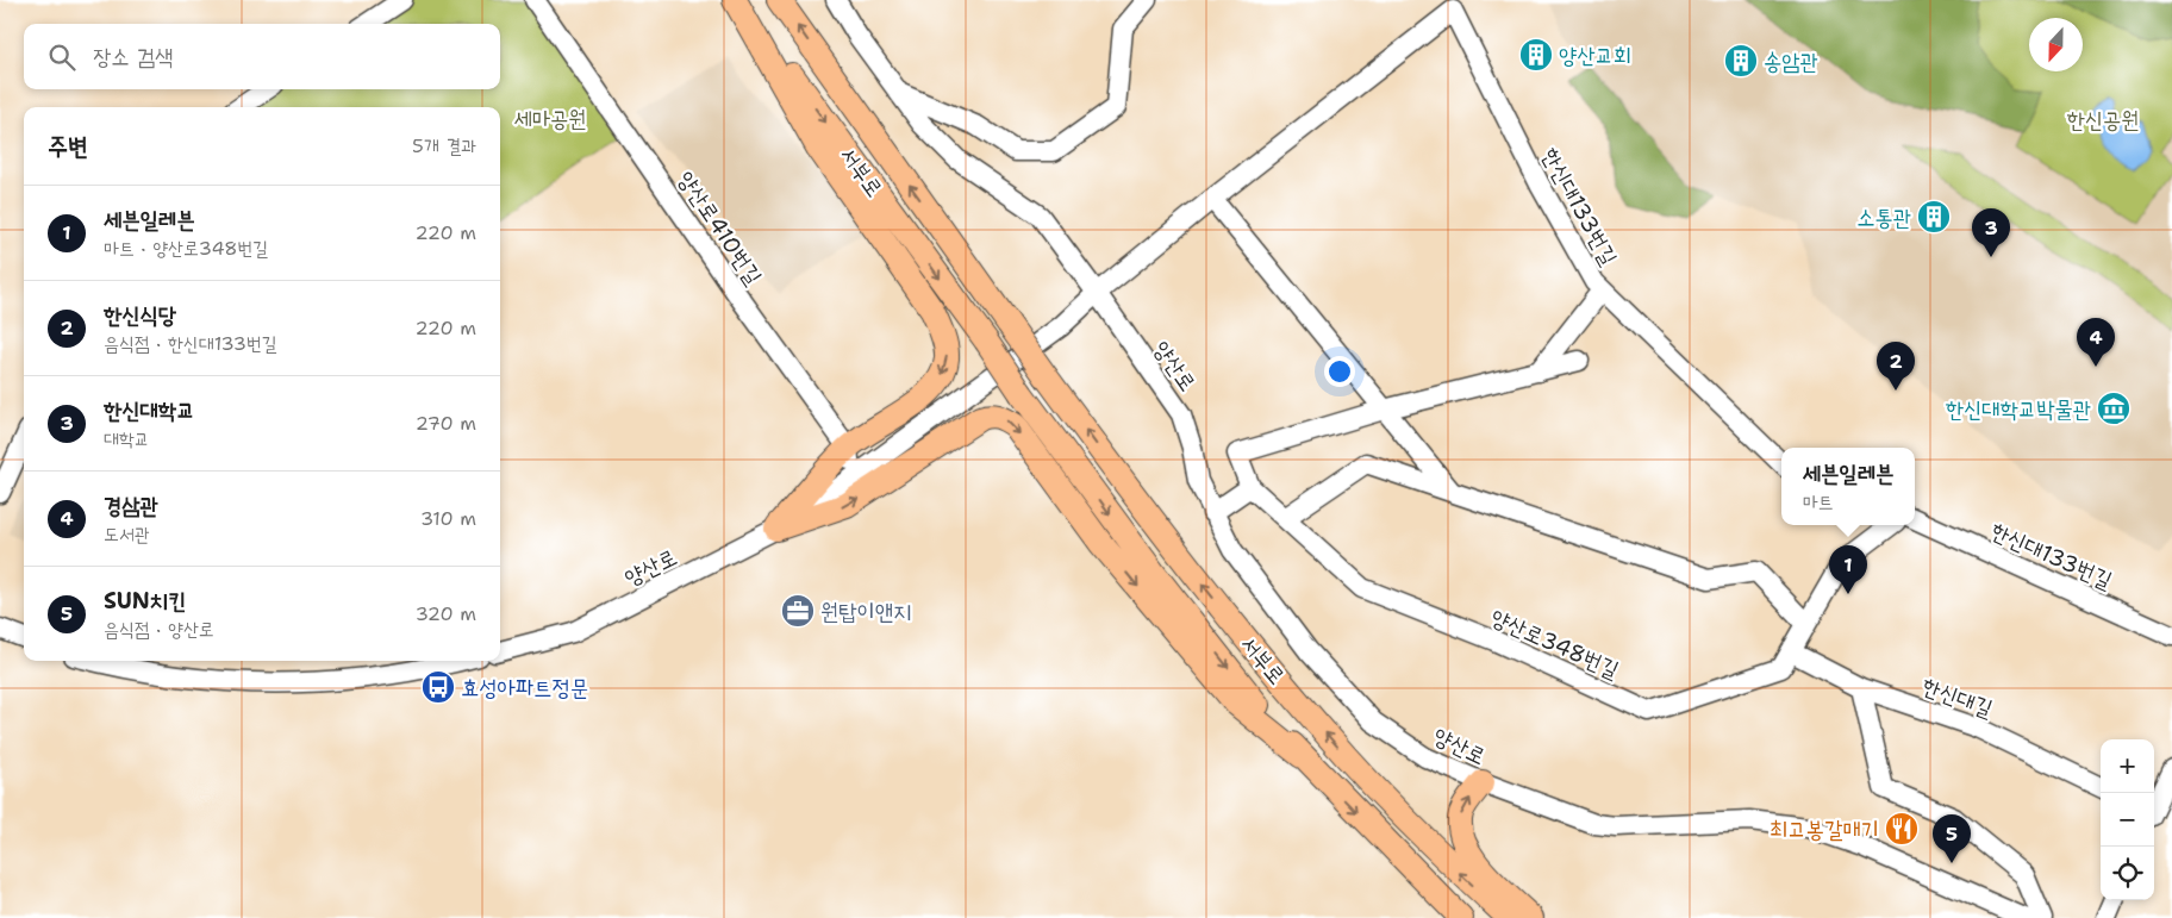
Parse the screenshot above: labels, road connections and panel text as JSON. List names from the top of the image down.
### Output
{
  "streets": {
    "main road": ["서부로"],
    "street": [
      "한신대133번길",
      "양산로410번길",
      "양산로",
      "양산로348번길",
      "한신대길"
    ]
  },
  "crossings": [
    ["한신대133번길", "양산로"],
    ["양산로348번길", "한신대길"]
  ],
  "parks": ["세마공원", "한신공원"],
  "places": {
    "building": ["양산교회", "송암관", "소통관"],
    "museum": ["한신대학교박물관"],
    "office": ["원탑이앤지"],
    "bus stop": ["효성아파트정문"],
    "restaurant": ["최고봉갈매기"]
  },
  "north": "bottom",
  "page": {
    "search": "장소 검색",
    "heading": ["주변", "5개 결과"],
    "list": [
      {
        "mark": "1",
        "name": "세븐일레븐",
        "note": "마트 · 양산로348번길",
        "value": "220 m"
      },
      {
        "mark": "2",
        "name": "한신식당",
        "note": "음식점 · 한신대133번길",
        "value": "220 m"
      },
      {
        "mark": "3",
        "name": "한신대학교",
        "note": "대학교",
        "value": "270 m"
      },
      {
        "mark": "4",
        "name": "경삼관",
        "note": "도서관",
        "value": "310 m"
      },
      {
        "mark": "5",
        "name": "SUN치킨",
        "note": "음식점 · 양산로",
        "value": "320 m"
      }
    ],
    "pins": [
      "3",
      "4",
      "2",
      "1",
      "5"
    ],
    "popup": ["세븐일레븐", "마트"],
    "map_buttons": ["+", "−"]
  }
}
